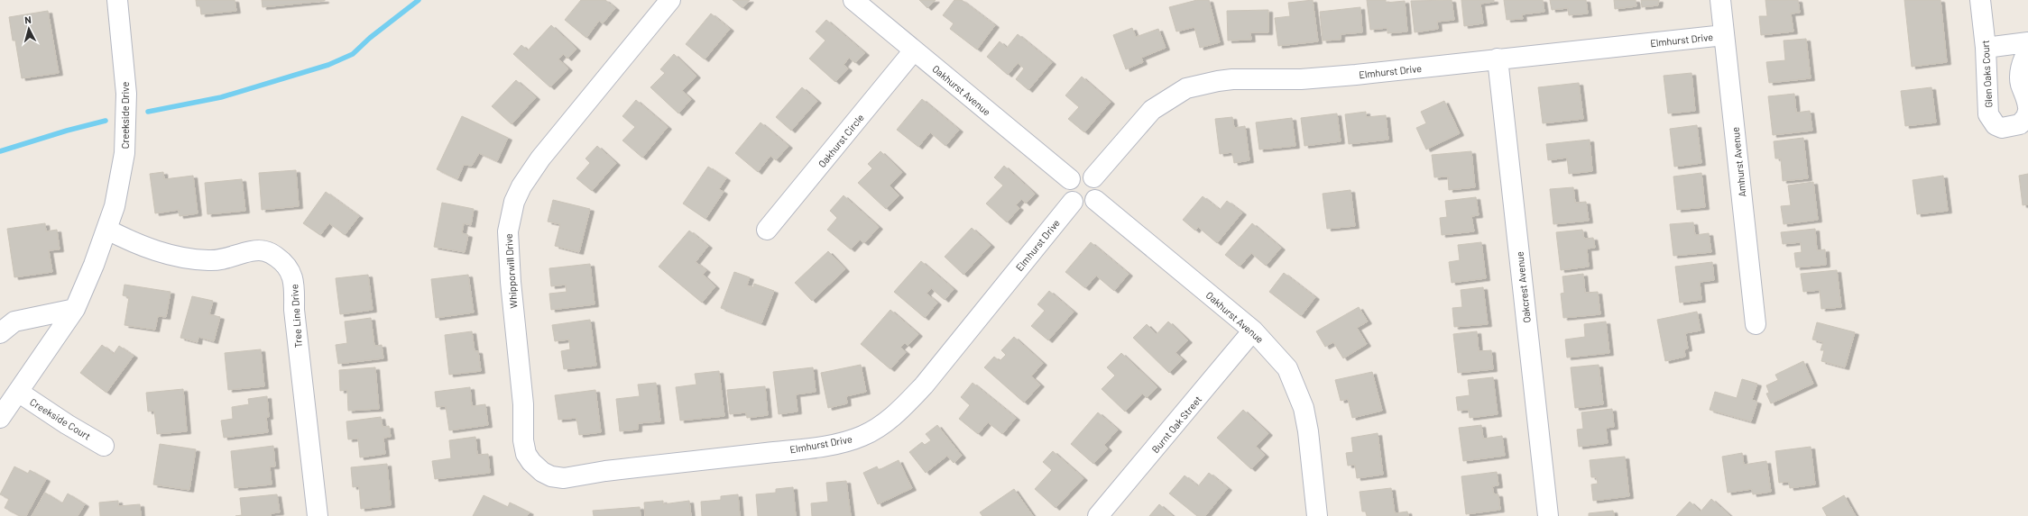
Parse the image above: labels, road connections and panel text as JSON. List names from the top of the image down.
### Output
{
  "streets": {
    "street": [
      "Elmhurst Drive",
      "Glen Oaks Court",
      "Oakhurst Avenue",
      "Creekside Drive",
      "Oakhurst Circle",
      "Amhurst Avenue",
      "Whipporwill Drive",
      "Oakcrest Avenue",
      "Tree Line Drive",
      "Creekside Court",
      "Burnt Oak Street"
    ]
  },
  "crossings": [
    ["Elmhurst Drive", "Oakhurst Avenue"],
    ["Elmhurst Drive", "Amhurst Avenue"],
    ["Elmhurst Drive", "Whipporwill Drive"],
    ["Elmhurst Drive", "Oakcrest Avenue"],
    ["Oakhurst Avenue", "Oakhurst Circle"],
    ["Oakhurst Avenue", "Burnt Oak Street"],
    ["Creekside Drive", "Tree Line Drive"]
  ],
  "north": "top"
}
